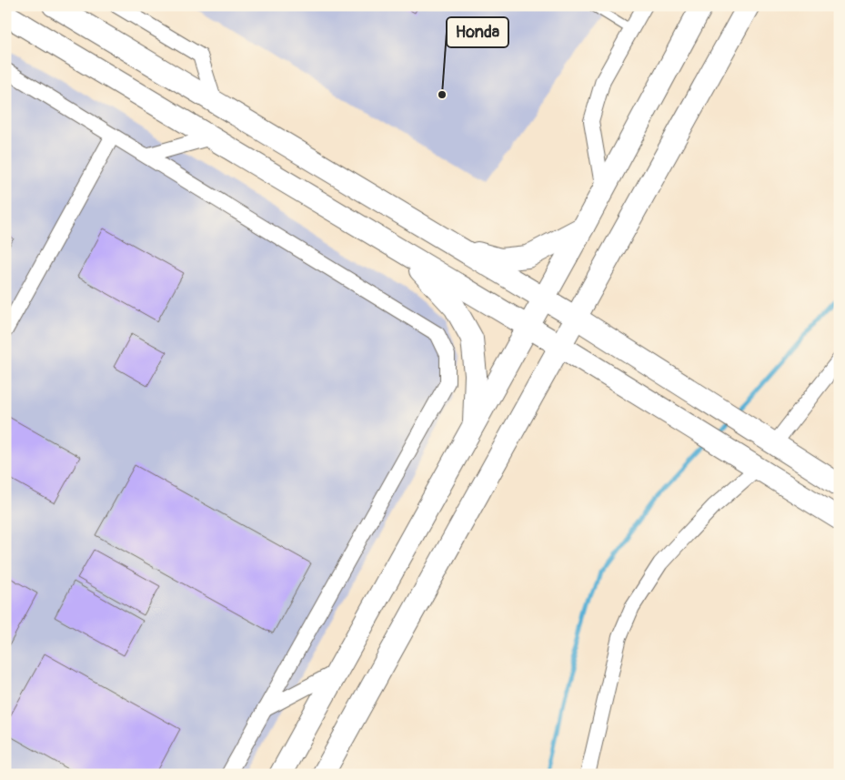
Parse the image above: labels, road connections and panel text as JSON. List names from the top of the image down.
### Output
{
  "places": ["Honda"]
}
